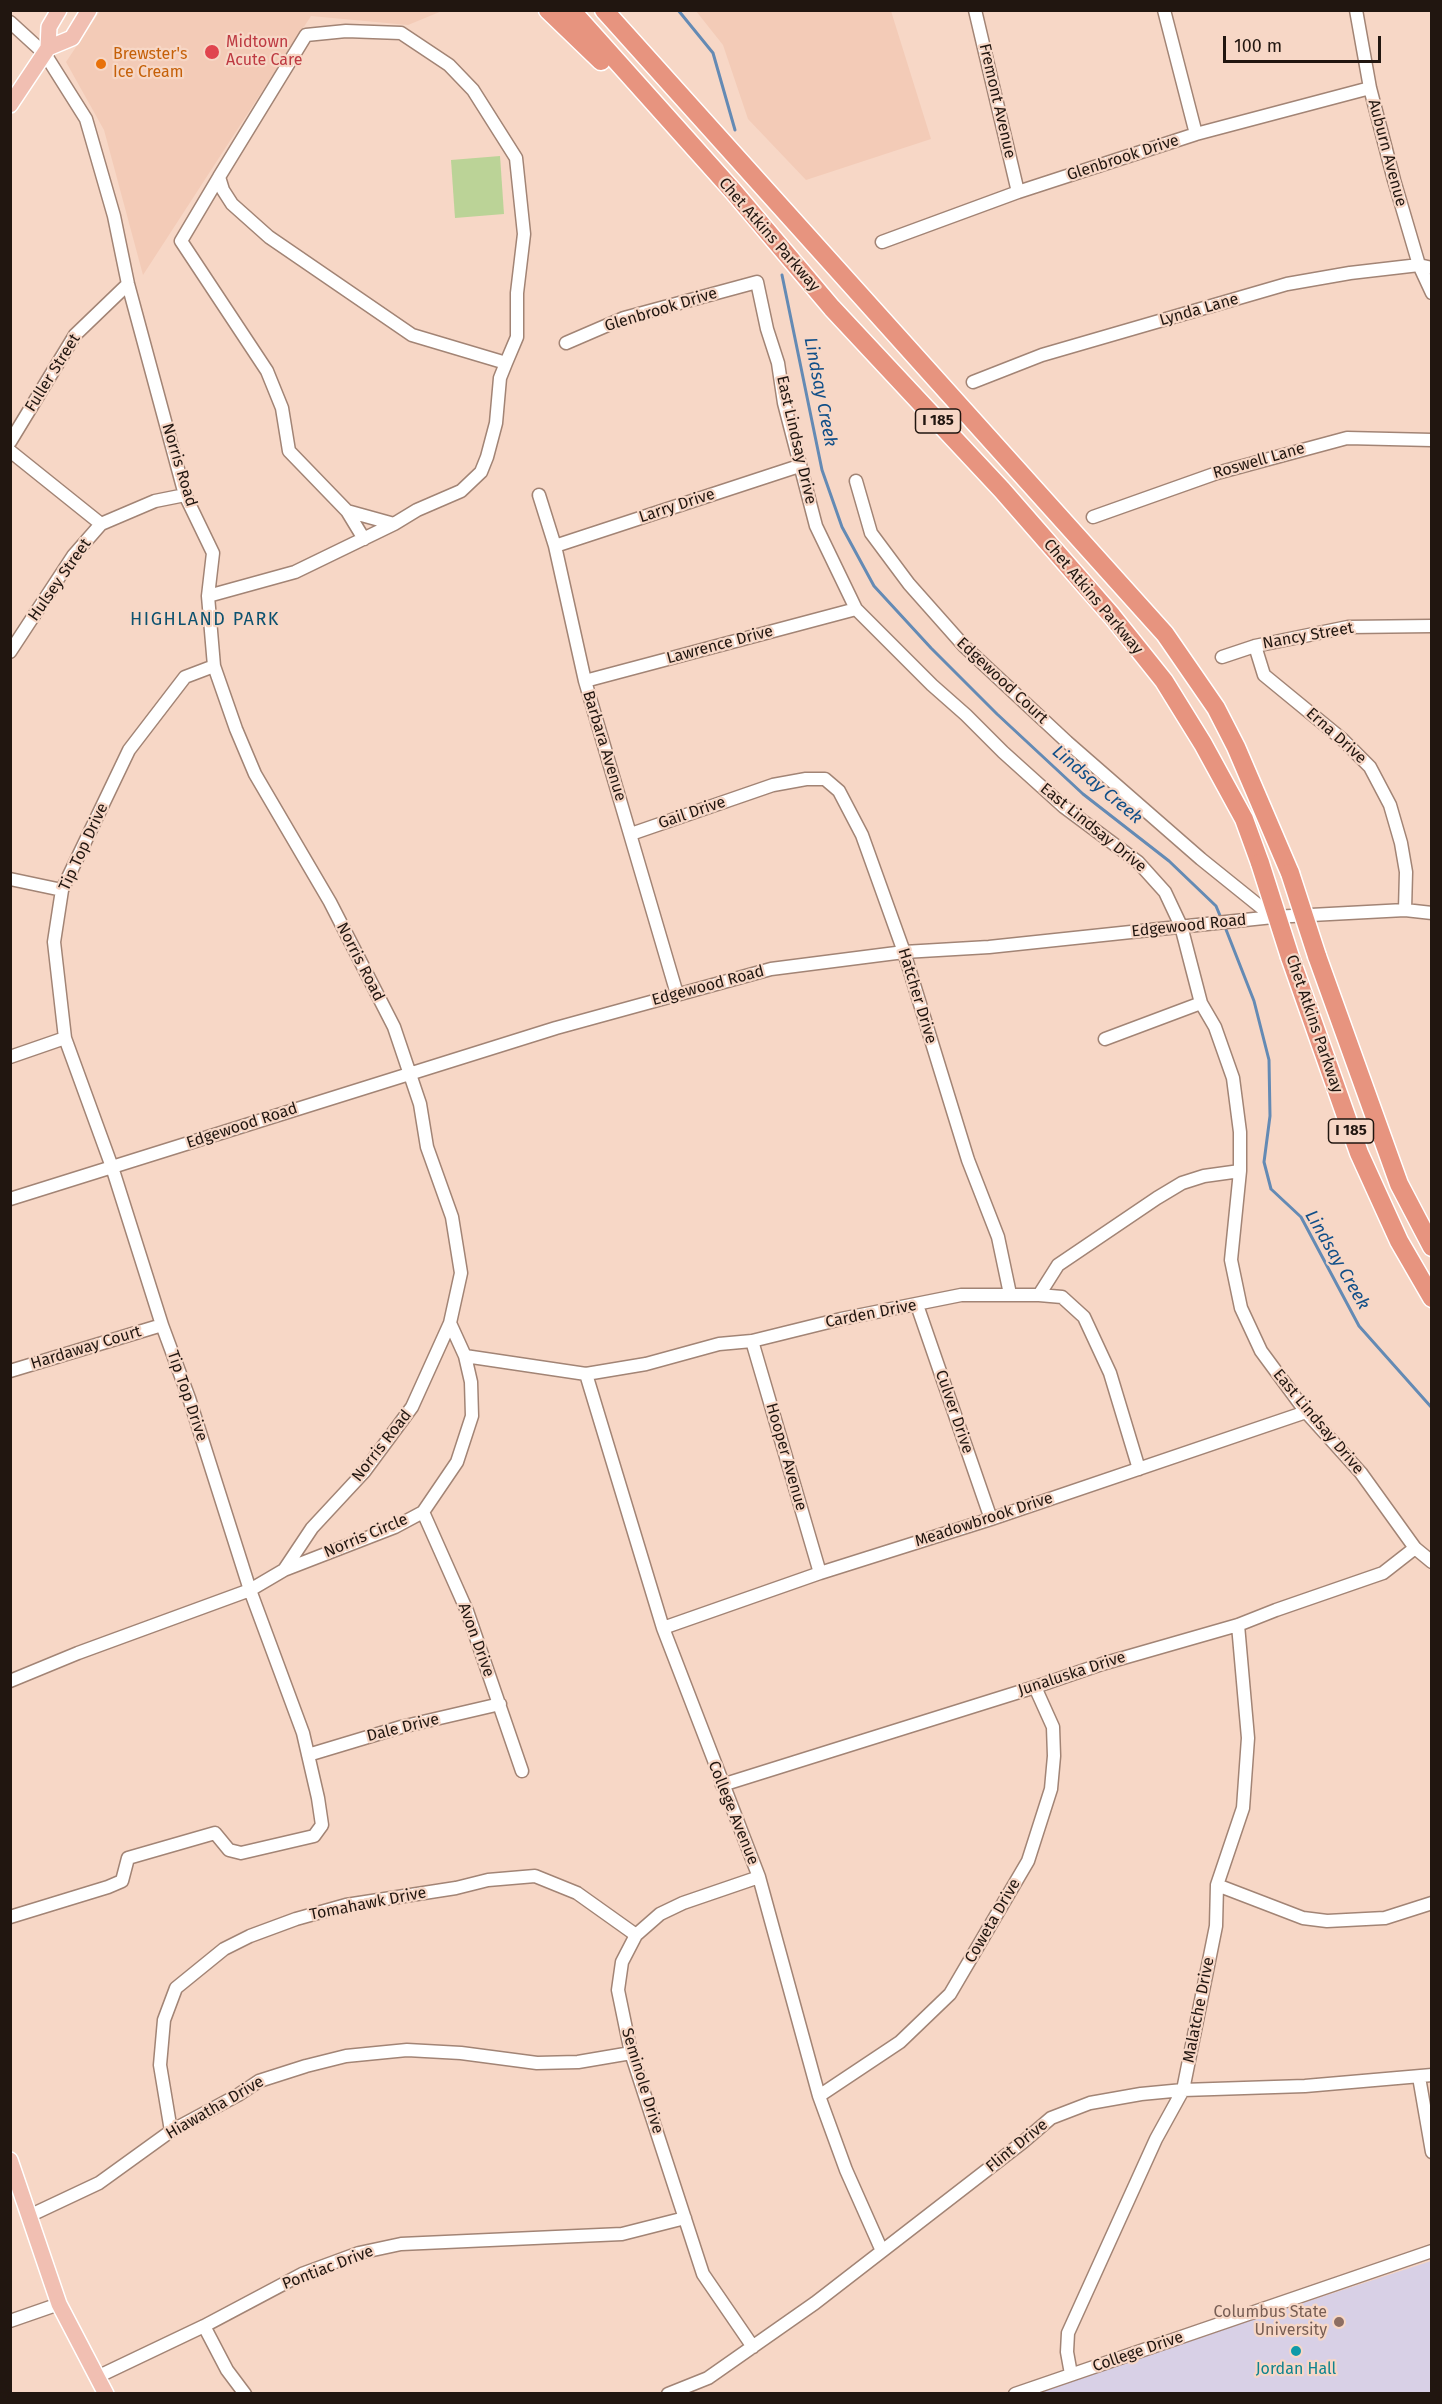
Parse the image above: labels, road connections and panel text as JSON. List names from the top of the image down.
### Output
{
  "streets": {
    "highway": ["Chet Atkins Parkway", "I 185"],
    "street": [
      "Fremont Avenue",
      "Auburn Avenue",
      "Glenbrook Drive",
      "Lynda Lane",
      "Fuller Street",
      "East Lindsay Drive",
      "Roswell Lane",
      "Norris Road",
      "Larry Drive",
      "Hulsey Street",
      "Nancy Street",
      "Lawrence Drive",
      "Edgewood Court",
      "Erna Drive",
      "Barbara Avenue",
      "Gail Drive",
      "Tip Top Drive",
      "Edgewood Road",
      "Hatcher Drive",
      "Carden Drive",
      "Hardaway Court",
      "Culver Drive",
      "Hooper Avenue",
      "Meadowbrook Drive",
      "Norris Circle",
      "Avon Drive",
      "Junaluska Drive",
      "Dale Drive",
      "College Avenue",
      "Tomahawk Drive",
      "Coweta Drive",
      "Malatche Drive",
      "Seminole Drive",
      "Hiawatha Drive",
      "Flint Drive",
      "Pontiac Drive",
      "College Drive"
    ]
  },
  "crossings": [
    ["Fremont Avenue", "Glenbrook Drive"],
    ["Auburn Avenue", "Glenbrook Drive"],
    ["Auburn Avenue", "Lynda Lane"],
    ["Glenbrook Drive", "East Lindsay Drive"],
    ["Fuller Street", "Norris Road"],
    ["East Lindsay Drive", "Larry Drive"],
    ["East Lindsay Drive", "Lawrence Drive"],
    ["East Lindsay Drive", "Edgewood Road"],
    ["East Lindsay Drive", "Meadowbrook Drive"],
    ["East Lindsay Drive", "Junaluska Drive"],
    ["Norris Road", "Hulsey Street"],
    ["Norris Road", "Tip Top Drive"],
    ["Norris Road", "Edgewood Road"],
    ["Norris Road", "Norris Circle"],
    ["Larry Drive", "Barbara Avenue"],
    ["Nancy Street", "Erna Drive"],
    ["Lawrence Drive", "Barbara Avenue"],
    ["Edgewood Court", "Edgewood Road"],
    ["Erna Drive", "Edgewood Road"],
    ["Barbara Avenue", "Gail Drive"],
    ["Barbara Avenue", "Edgewood Road"],
    ["Gail Drive", "Hatcher Drive"],
    ["Tip Top Drive", "Edgewood Road"],
    ["Tip Top Drive", "Hardaway Court"],
    ["Tip Top Drive", "Dale Drive"],
    ["Edgewood Road", "Hatcher Drive"],
    ["Hatcher Drive", "Carden Drive"],
    ["Carden Drive", "Culver Drive"],
    ["Carden Drive", "Hooper Avenue"],
    ["Carden Drive", "Norris Circle"],
    ["Carden Drive", "College Avenue"],
    ["Culver Drive", "Meadowbrook Drive"],
    ["Hooper Avenue", "Meadowbrook Drive"],
    ["Meadowbrook Drive", "College Avenue"],
    ["Norris Circle", "Avon Drive"],
    ["Avon Drive", "Dale Drive"],
    ["Junaluska Drive", "College Avenue"],
    ["Junaluska Drive", "Coweta Drive"],
    ["Junaluska Drive", "Malatche Drive"],
    ["College Avenue", "Coweta Drive"],
    ["College Avenue", "Seminole Drive"],
    ["College Avenue", "Flint Drive"],
    ["Tomahawk Drive", "Seminole Drive"],
    ["Tomahawk Drive", "Hiawatha Drive"],
    ["Malatche Drive", "Flint Drive"],
    ["Malatche Drive", "College Drive"],
    ["Seminole Drive", "Hiawatha Drive"],
    ["Seminole Drive", "Flint Drive"],
    ["Seminole Drive", "Pontiac Drive"]
  ],
  "districts": ["HIGHLAND PARK"],
  "water": ["Lindsay Creek"],
  "places": [
    "Midtown Acute Care",
    "Brewster's Ice Cream",
    "Columbus State University",
    "Jordan Hall"
  ],
  "scale_bar": "100 m"
}
